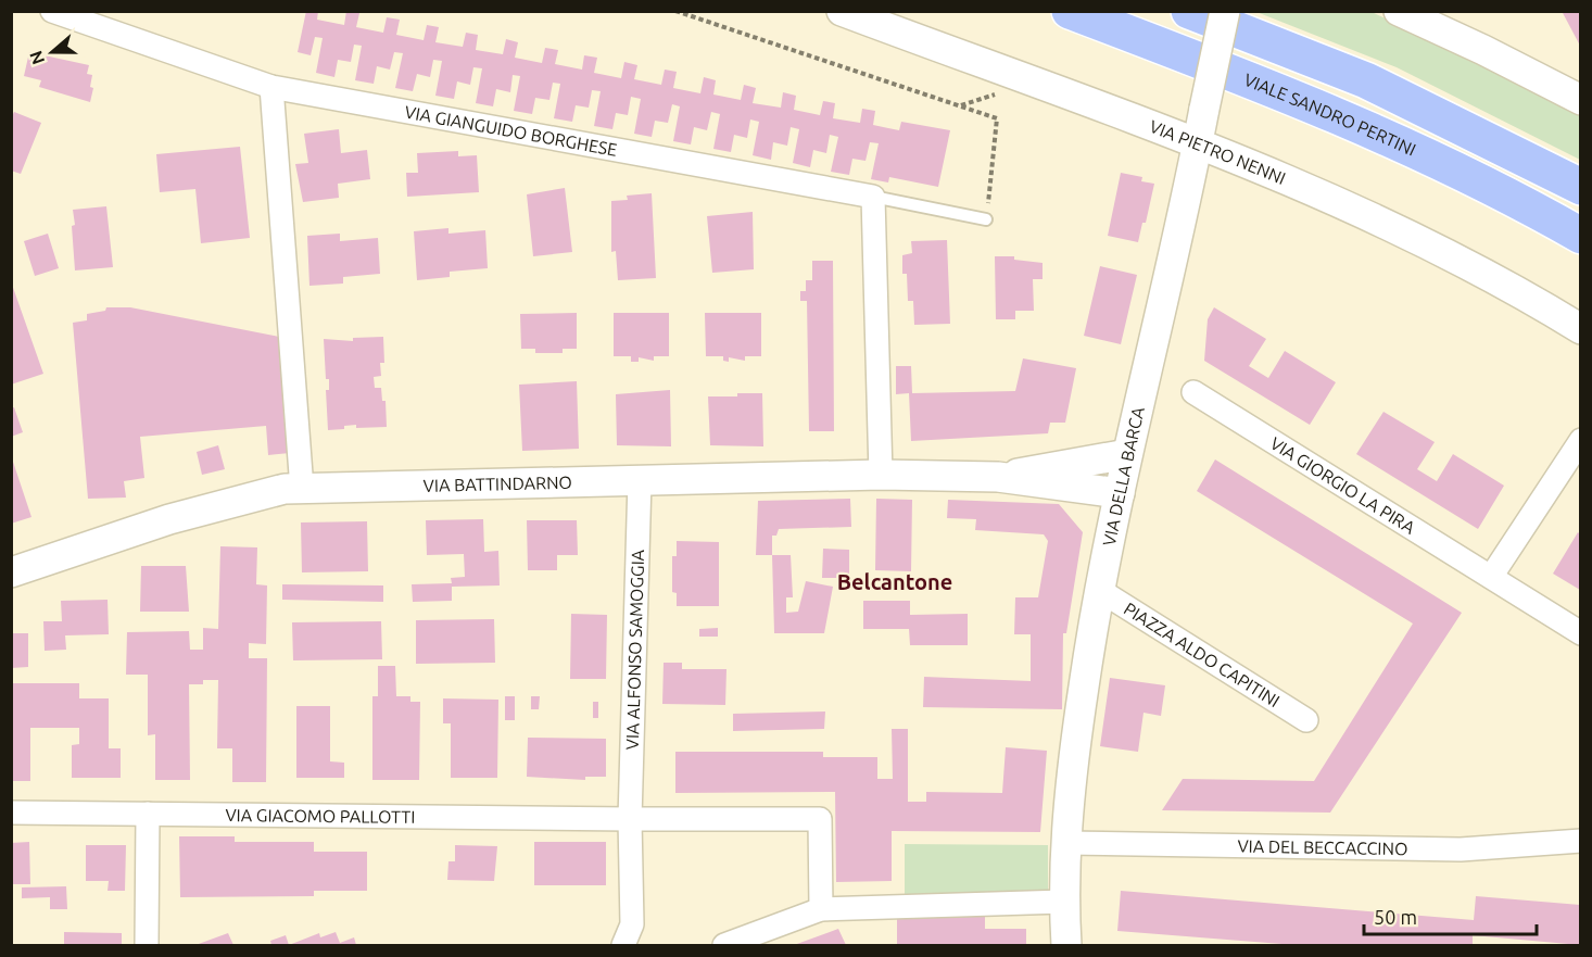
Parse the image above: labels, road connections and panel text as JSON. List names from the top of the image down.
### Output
{
  "streets": {
    "highway": ["VIALE SANDRO PERTINI"],
    "street": [
      "VIA GIANGUIDO BORGHESE",
      "VIA PIETRO NENNI",
      "VIA DELLA BARCA",
      "VIA BATTINDARNO",
      "VIA GIORGIO LA PIRA",
      "VIA ALFONSO SAMOGGIA",
      "PIAZZA ALDO CAPITINI",
      "VIA GIACOMO PALLOTTI",
      "VIA DEL BECCACCINO"
    ]
  },
  "crossings": [
    ["VIA PIETRO NENNI", "VIA DELLA BARCA"],
    ["VIA DELLA BARCA", "VIA BATTINDARNO"],
    ["VIA DELLA BARCA", "PIAZZA ALDO CAPITINI"],
    ["VIA DELLA BARCA", "VIA DEL BECCACCINO"],
    ["VIA BATTINDARNO", "VIA ALFONSO SAMOGGIA"],
    ["VIA ALFONSO SAMOGGIA", "VIA GIACOMO PALLOTTI"]
  ],
  "districts": ["Belcantone"],
  "scale_bar": "50 m",
  "north": "left"
}
